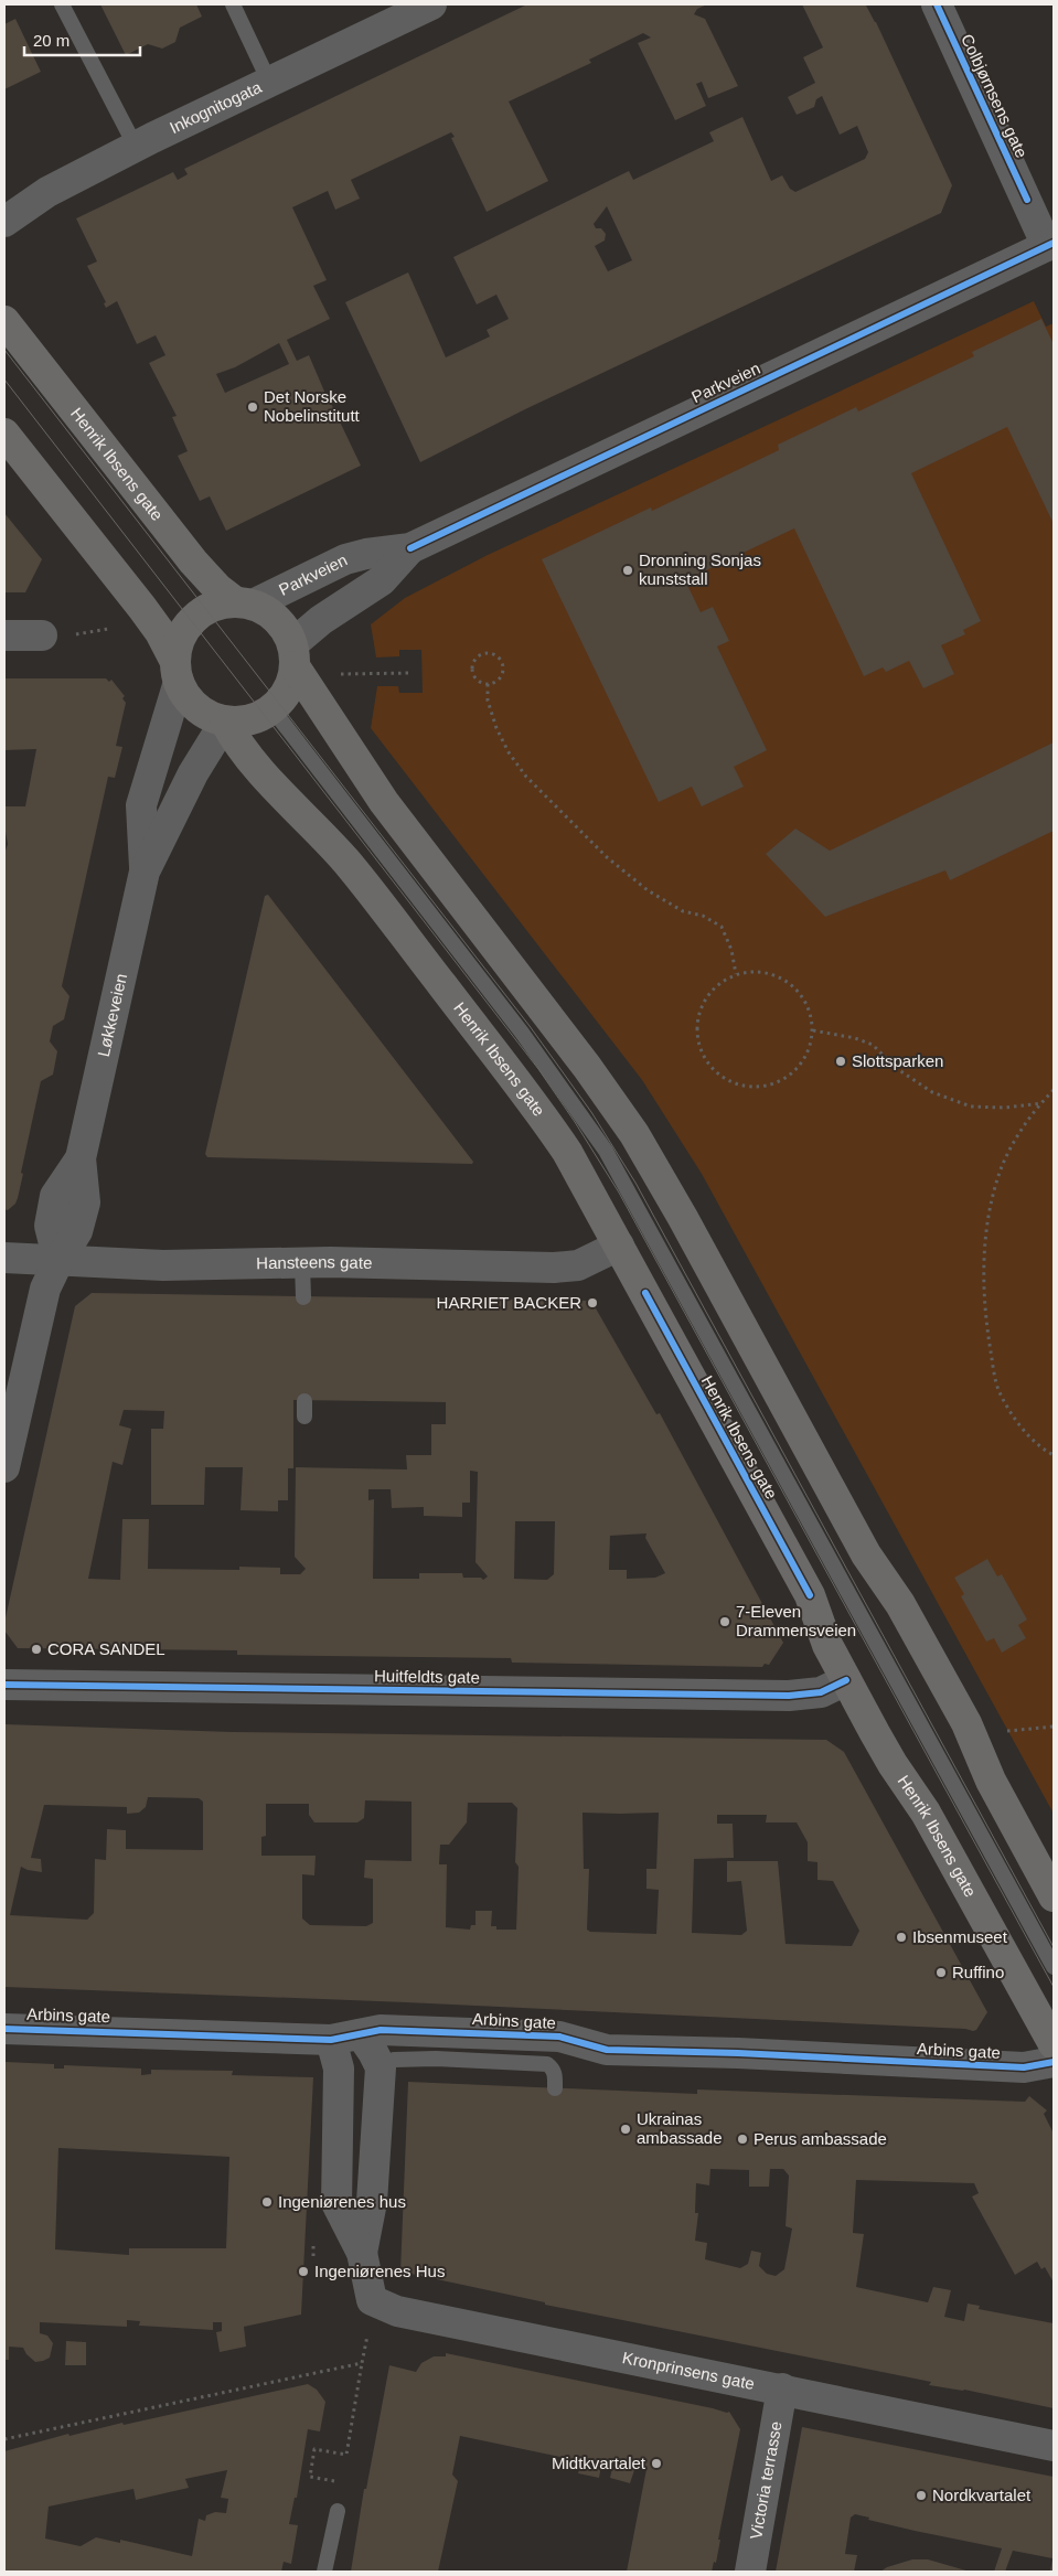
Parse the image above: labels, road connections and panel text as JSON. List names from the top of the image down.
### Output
{
  "streets": {
    "main road": ["Henrik Ibsens gate"],
    "street": [
      "Colbjørnsens gate",
      "Inkognitogata",
      "Parkveien",
      "Løkkeveien",
      "Hansteens gate",
      "Huitfeldts gate",
      "Arbins gate",
      "Kronprinsens gate",
      "Victoria terrasse"
    ]
  },
  "crossings": [
    ["Colbjørnsens gate", "Parkveien"],
    ["Parkveien", "Henrik Ibsens gate"],
    ["Parkveien", "Løkkeveien"],
    ["Henrik Ibsens gate", "Løkkeveien"],
    ["Henrik Ibsens gate", "Hansteens gate"],
    ["Henrik Ibsens gate", "Huitfeldts gate"],
    ["Løkkeveien", "Hansteens gate"],
    ["Kronprinsens gate", "Victoria terrasse"]
  ],
  "places": [
    "Det Norske Nobelinstitutt",
    "Dronning Sonjas kunststall",
    "Slottsparken",
    "HARRIET BACKER",
    "7-Eleven Drammensveien",
    "CORA SANDEL",
    "Ibsenmuseet",
    "Ruffino",
    "Ukrainas ambassade",
    "Perus ambassade",
    "Ingeniørenes hus",
    "Ingeniørenes Hus",
    "Midtkvartalet",
    "Nordkvartalet"
  ],
  "scale_bar": "20 m"
}
